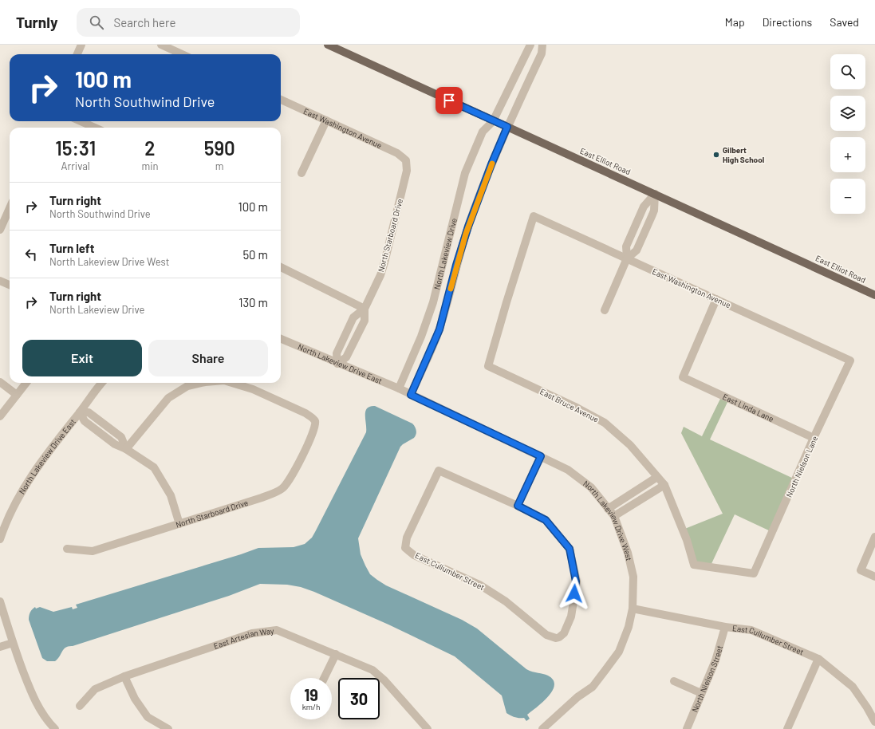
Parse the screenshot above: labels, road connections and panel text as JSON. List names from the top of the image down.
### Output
{
  "streets": {
    "main road": ["East Elliot Road"],
    "street": [
      "East Washington Avenue",
      "North Starboard Drive",
      "North Lakeview Drive",
      "North Lakeview Drive East",
      "East Bruce Avenue",
      "East Linda Lane",
      "North Nielson Lane",
      "North Lakeview Drive West",
      "East Cullumber Street",
      "East Artesian Way",
      "North Nielson Street"
    ]
  },
  "crossings": [
    ["East Washington Avenue", "North Starboard Drive"],
    ["East Washington Avenue", "East Bruce Avenue"],
    ["East Washington Avenue", "East Linda Lane"],
    ["East Washington Avenue", "North Nielson Lane"],
    ["East Elliot Road", "North Lakeview Drive"],
    ["North Starboard Drive", "North Lakeview Drive East"],
    ["North Lakeview Drive", "North Lakeview Drive East"],
    ["North Lakeview Drive", "North Lakeview Drive West"],
    ["North Lakeview Drive East", "North Lakeview Drive West"],
    ["East Bruce Avenue", "North Nielson Lane"],
    ["East Linda Lane", "North Nielson Lane"],
    ["North Lakeview Drive West", "East Cullumber Street"],
    ["East Cullumber Street", "North Nielson Street"]
  ],
  "places": ["Gilbert High School"],
  "page": {
    "header": "Turnly",
    "search": "Search here",
    "nav": ["Map", "Directions", "Saved"],
    "map_buttons": ["+", "−"],
    "turn": ["100 m", "North Southwind Drive"],
    "eta": [
      "15:31",
      "Arrival",
      "2",
      "min",
      "590",
      "m"
    ],
    "list": [
      {
        "name": "Turn right",
        "note": "North Southwind Drive",
        "value": "100 m"
      },
      {
        "name": "Turn left",
        "note": "North Lakeview Drive West",
        "value": "50 m"
      },
      {
        "name": "Turn right",
        "note": "North Lakeview Drive",
        "value": "130 m"
      }
    ],
    "buttons": ["Exit", "Share"],
    "speed": "19 km/h",
    "limit": "30"
  }
}
